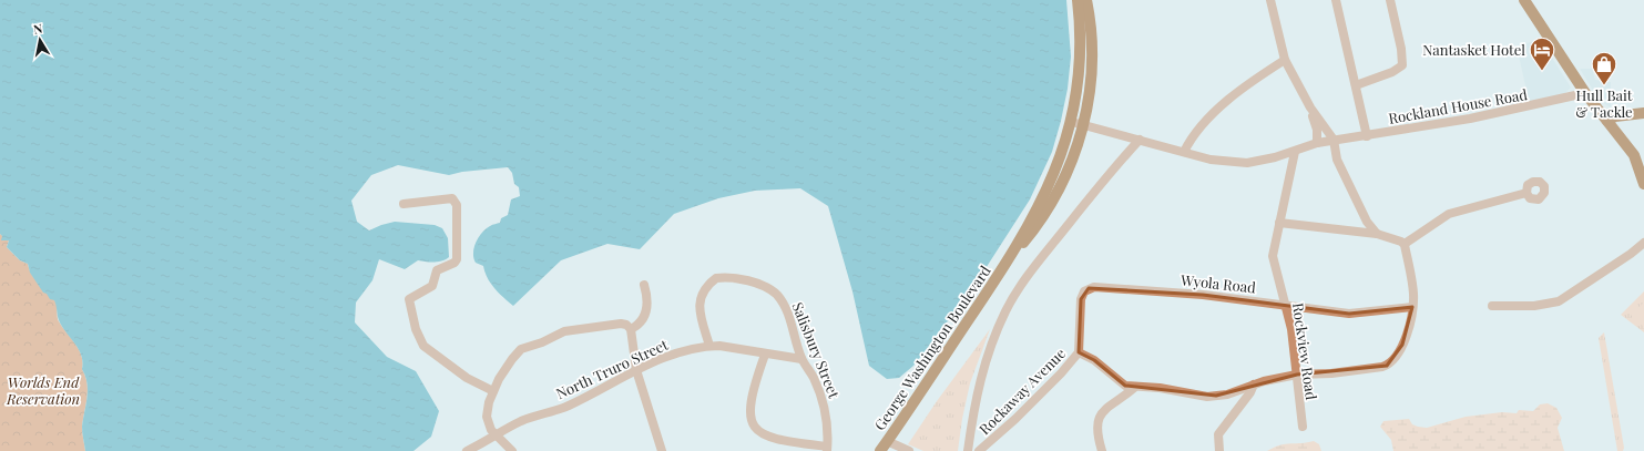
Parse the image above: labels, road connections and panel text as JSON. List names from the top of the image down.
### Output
{
  "streets": {
    "main road": ["George Washington Boulevard"],
    "street": [
      "Rockland House Road",
      "Wyola Road",
      "Salisbury Street",
      "Rockview Road",
      "North Truro Street",
      "Rockaway Avenue"
    ]
  },
  "crossings": [
    ["Rockland House Road", "George Washington Boulevard"],
    ["Rockland House Road", "Rockview Road"],
    ["Wyola Road", "Rockview Road"],
    ["Wyola Road", "Rockaway Avenue"],
    ["Salisbury Street", "North Truro Street"],
    ["Rockview Road", "Rockaway Avenue"]
  ],
  "parks": ["Worlds End Reservation"],
  "places": {
    "hotel": ["Nantasket Hotel"],
    "shop": ["Hull Bait & Tackle"]
  },
  "north": "top"
}
